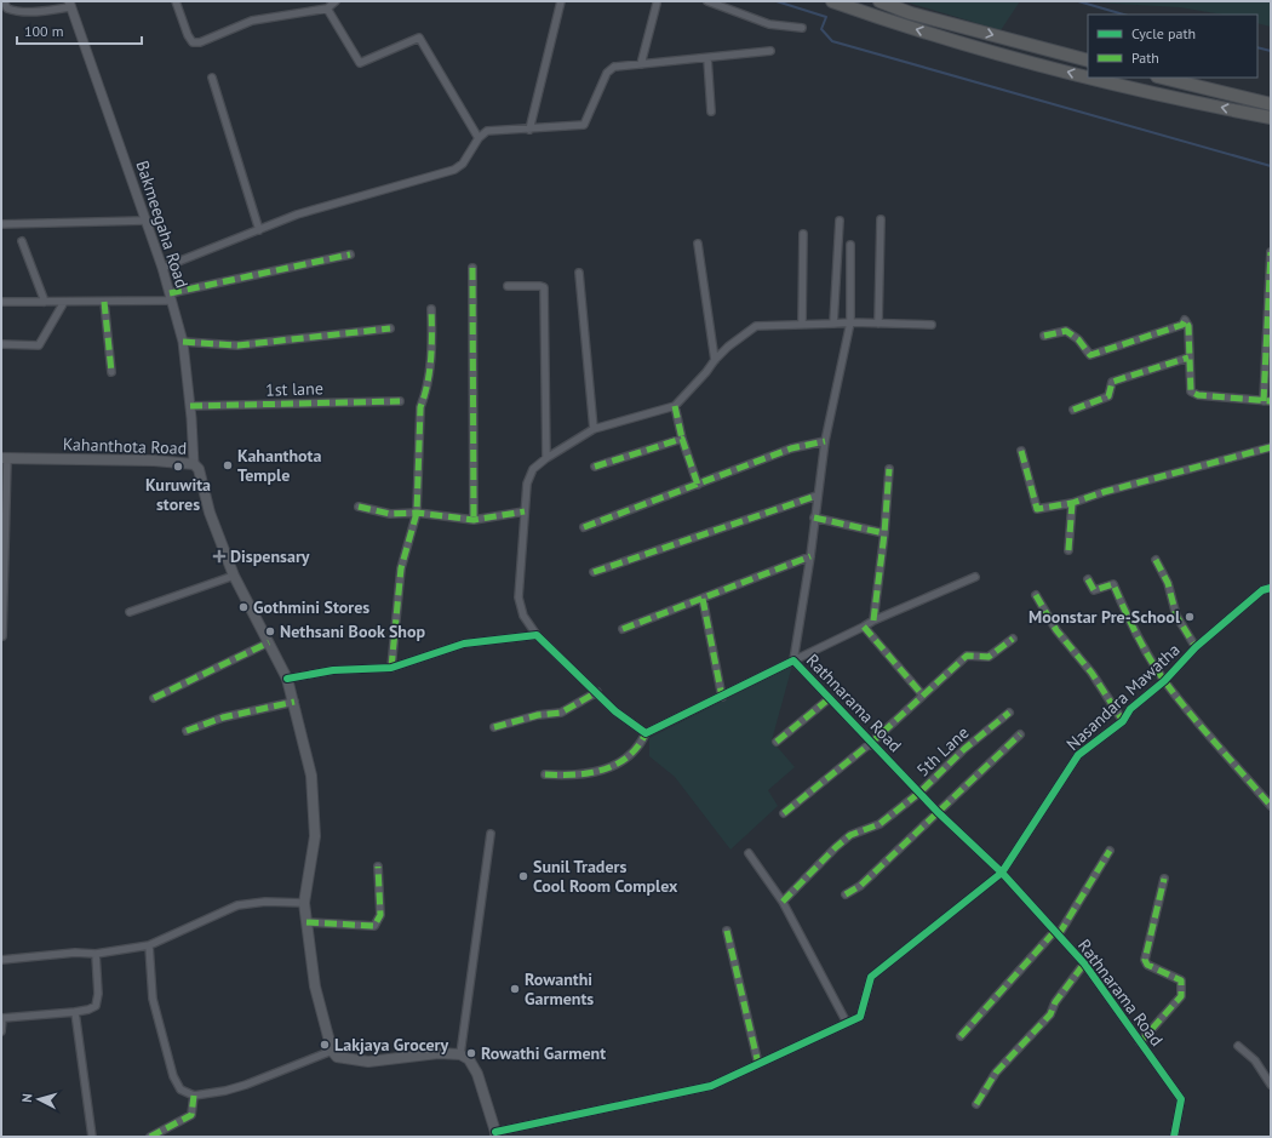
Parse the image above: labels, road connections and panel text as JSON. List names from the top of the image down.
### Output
{
  "streets": {
    "main road": ["Kahanthota Road"],
    "street": [
      "Bakmeegaha Road",
      "1st lane",
      "Nasandara Mawatha",
      "Rathnarama Road",
      "5th Lane"
    ]
  },
  "crossings": [
    ["Bakmeegaha Road", "1st lane"],
    ["Bakmeegaha Road", "Kahanthota Road"],
    ["Nasandara Mawatha", "Rathnarama Road"],
    ["Rathnarama Road", "5th Lane"]
  ],
  "places": {
    "other": [
      "Kahanthota Temple",
      "Kuruwita stores",
      "Gothmini Stores",
      "Moonstar Pre-School",
      "Nethsani Book Shop",
      "Sunil Traders Cool Room Complex",
      "Rowanthi Garments",
      "Lakjaya Grocery",
      "Rowathi Garment"
    ],
    "health": ["Dispensary"]
  },
  "legend": ["Cycle path", "Path"],
  "scale_bar": "100 m",
  "north": "left"
}
